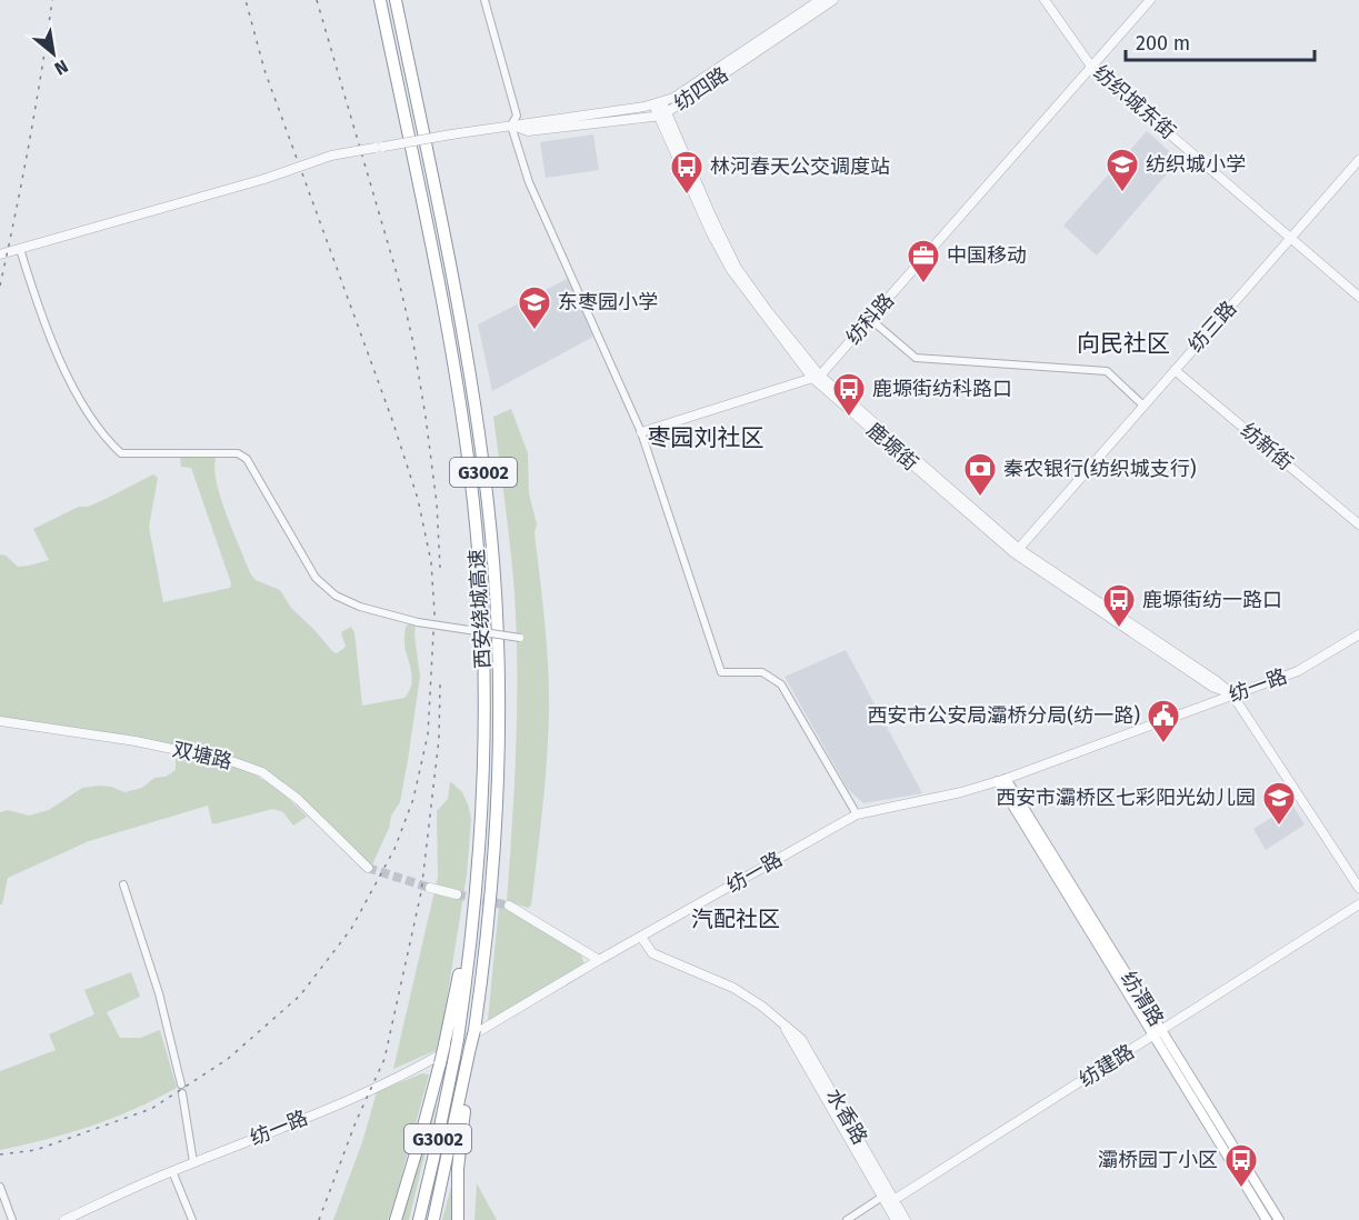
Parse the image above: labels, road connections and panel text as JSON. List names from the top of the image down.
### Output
{
  "streets": {
    "highway": ["G3002", "西安绕城高速"],
    "main road": ["纺渭路"],
    "street": [
      "纺四路",
      "纺织城东街",
      "纺科路",
      "纺三路",
      "鹿塬街",
      "纺新街",
      "纺一路",
      "双塘路",
      "纺建路",
      "水香路"
    ]
  },
  "crossings": [
    ["纺四路", "鹿塬街"],
    ["纺织城东街", "纺科路"],
    ["纺织城东街", "纺三路"],
    ["纺科路", "鹿塬街"],
    ["纺三路", "鹿塬街"],
    ["纺三路", "纺新街"],
    ["鹿塬街", "纺一路"],
    ["纺一路", "纺渭路"],
    ["纺一路", "水香路"],
    ["纺渭路", "纺建路"],
    ["纺建路", "水香路"]
  ],
  "districts": ["向民社区", "枣园刘社区", "汽配社区"],
  "places": {
    "school or university": ["纺织城小学", "东枣园小学", "西安市灞桥区七彩阳光幼儿园"],
    "bus stop": [
      "林河春天公交调度站",
      "鹿塬街纺科路口",
      "鹿塬街纺一路口",
      "灞桥园丁小区"
    ],
    "office": ["中国移动"],
    "bank": ["秦农银行(纺织城支行)"],
    "public building": ["西安市公安局灞桥分局(纺一路)"]
  },
  "scale_bar": "200 m",
  "north": "bottom right"
}
